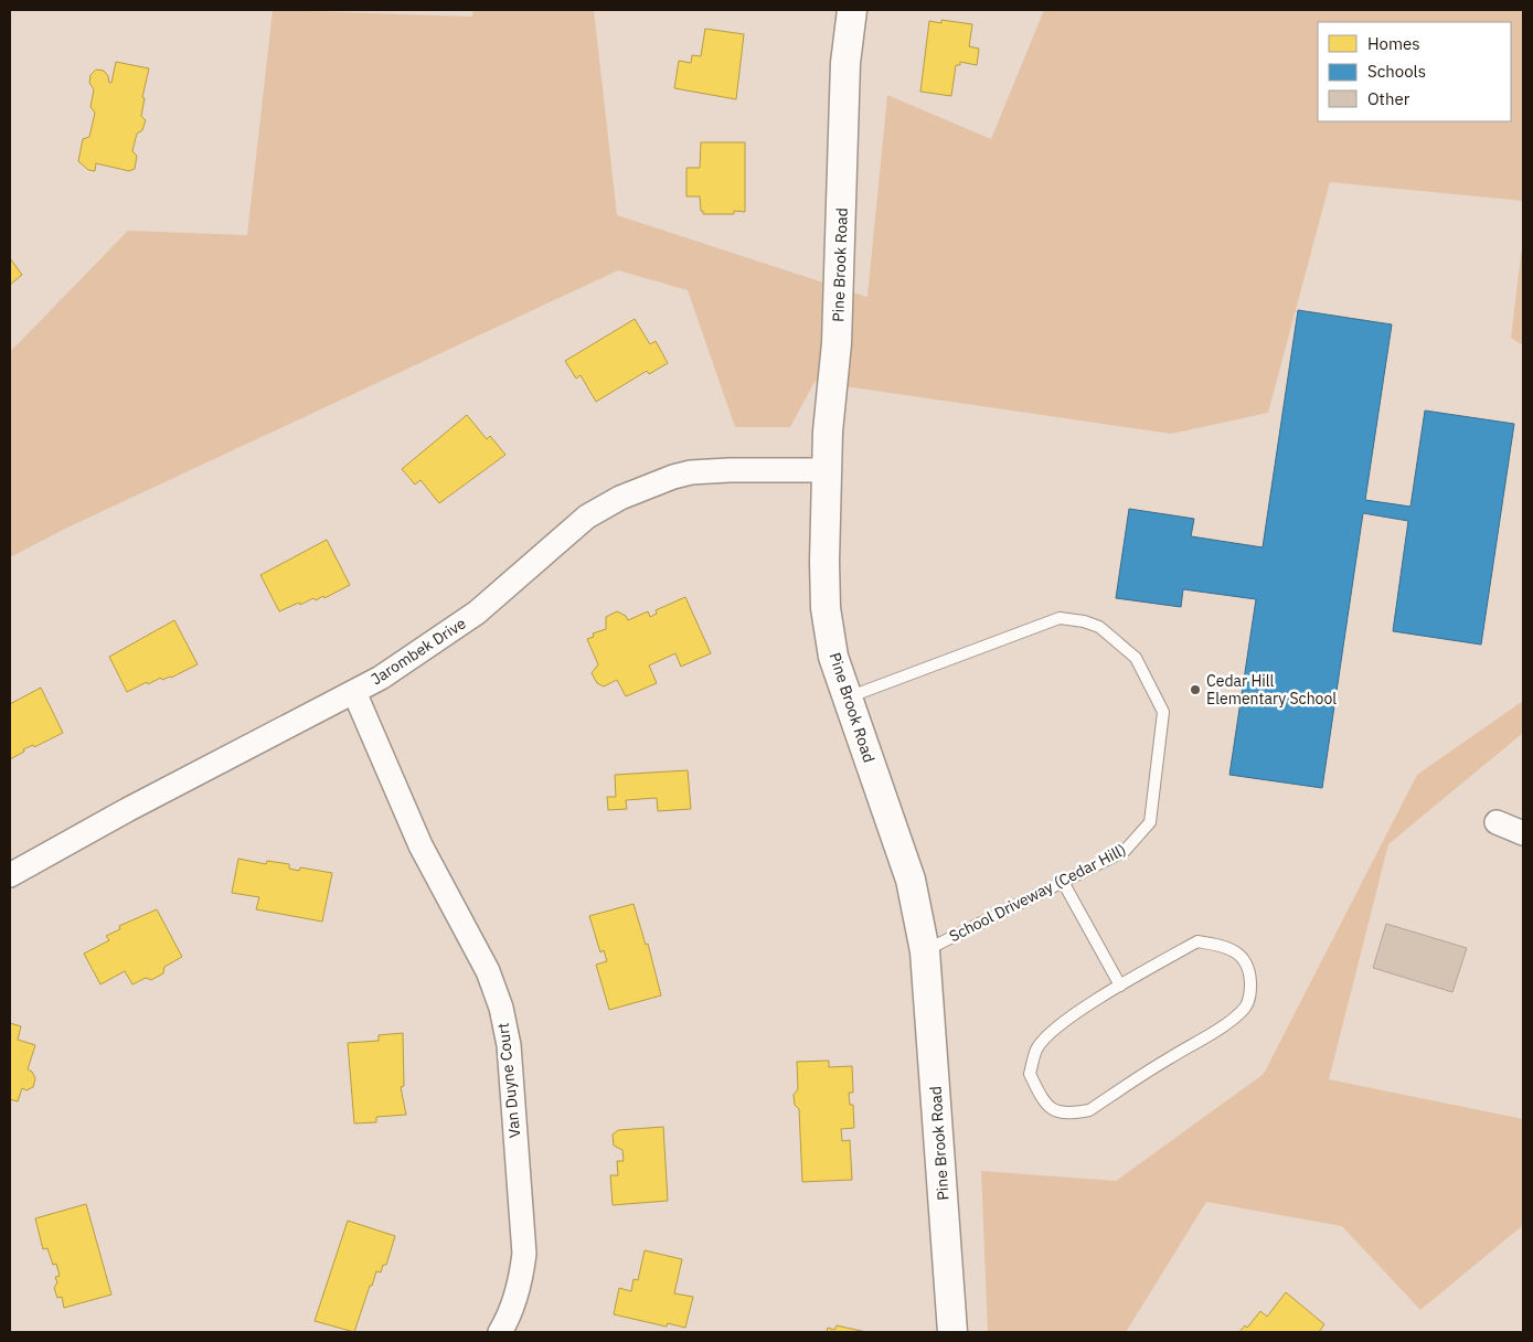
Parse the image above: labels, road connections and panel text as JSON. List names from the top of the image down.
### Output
{
  "streets": {
    "street": ["Pine Brook Road", "Jarombek Drive", "Van Duyne Court"],
    "lane": ["School Driveway (Cedar Hill)"]
  },
  "crossings": [
    ["Pine Brook Road", "Jarombek Drive"],
    ["Pine Brook Road", "School Driveway (Cedar Hill)"],
    ["Jarombek Drive", "Van Duyne Court"]
  ],
  "places": ["Cedar Hill Elementary School"],
  "legend": ["Homes", "Schools", "Other"]
}
